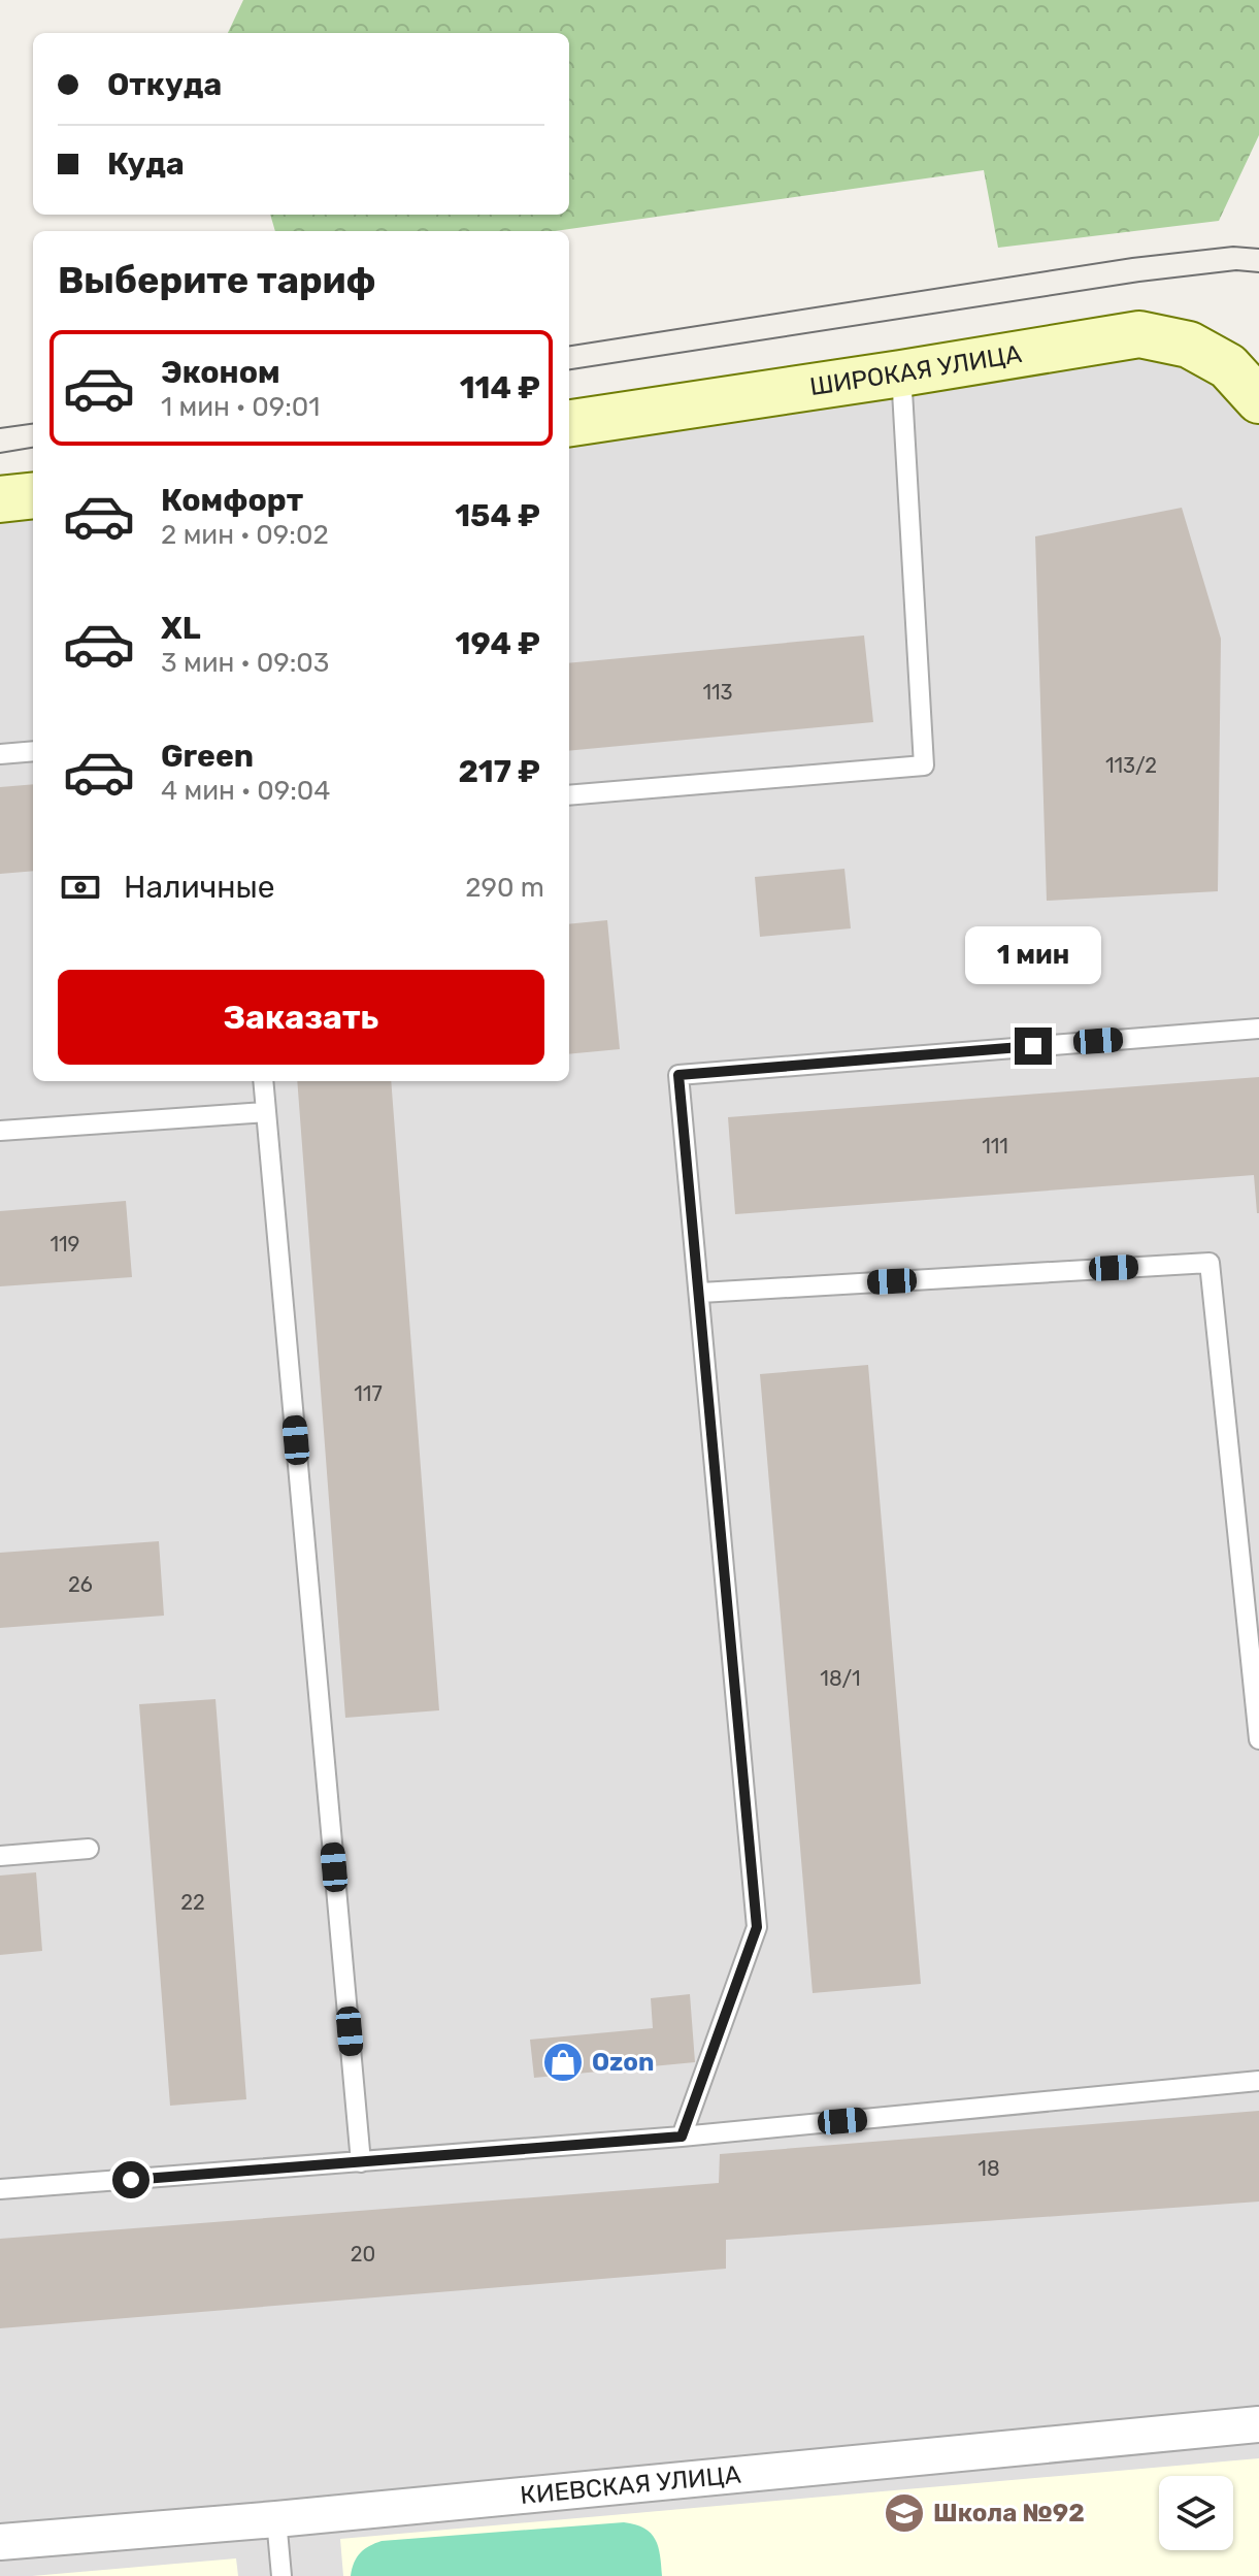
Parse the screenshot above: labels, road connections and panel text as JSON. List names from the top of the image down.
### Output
{
  "streets": {
    "street": ["ШИРОКАЯ УЛИЦА", "КИЕВСКАЯ УЛИЦА"]
  },
  "places": {
    "shop": ["Ozon"],
    "school or university": ["Школа №92"]
  },
  "house_numbers": [
    "113",
    "113/2",
    "111",
    "119",
    "117",
    "26",
    "18/1",
    "22",
    "18",
    "20"
  ],
  "page": {
    "banner": ["Откуда", "Куда"],
    "heading": "Выберите тариф",
    "list": [
      {
        "name": "Эконом",
        "note": "1 мин · 09:01",
        "value": "114 ₽"
      },
      {
        "name": "Комфорт",
        "note": "2 мин · 09:02",
        "value": "154 ₽"
      },
      {
        "name": "XL",
        "note": "3 мин · 09:03",
        "value": "194 ₽"
      },
      {
        "name": "Green",
        "note": "4 мин · 09:04",
        "value": "217 ₽"
      }
    ],
    "pay": ["Наличные", "290 m"],
    "bubble": "1 мин",
    "buttons": "Заказать"
  }
}
